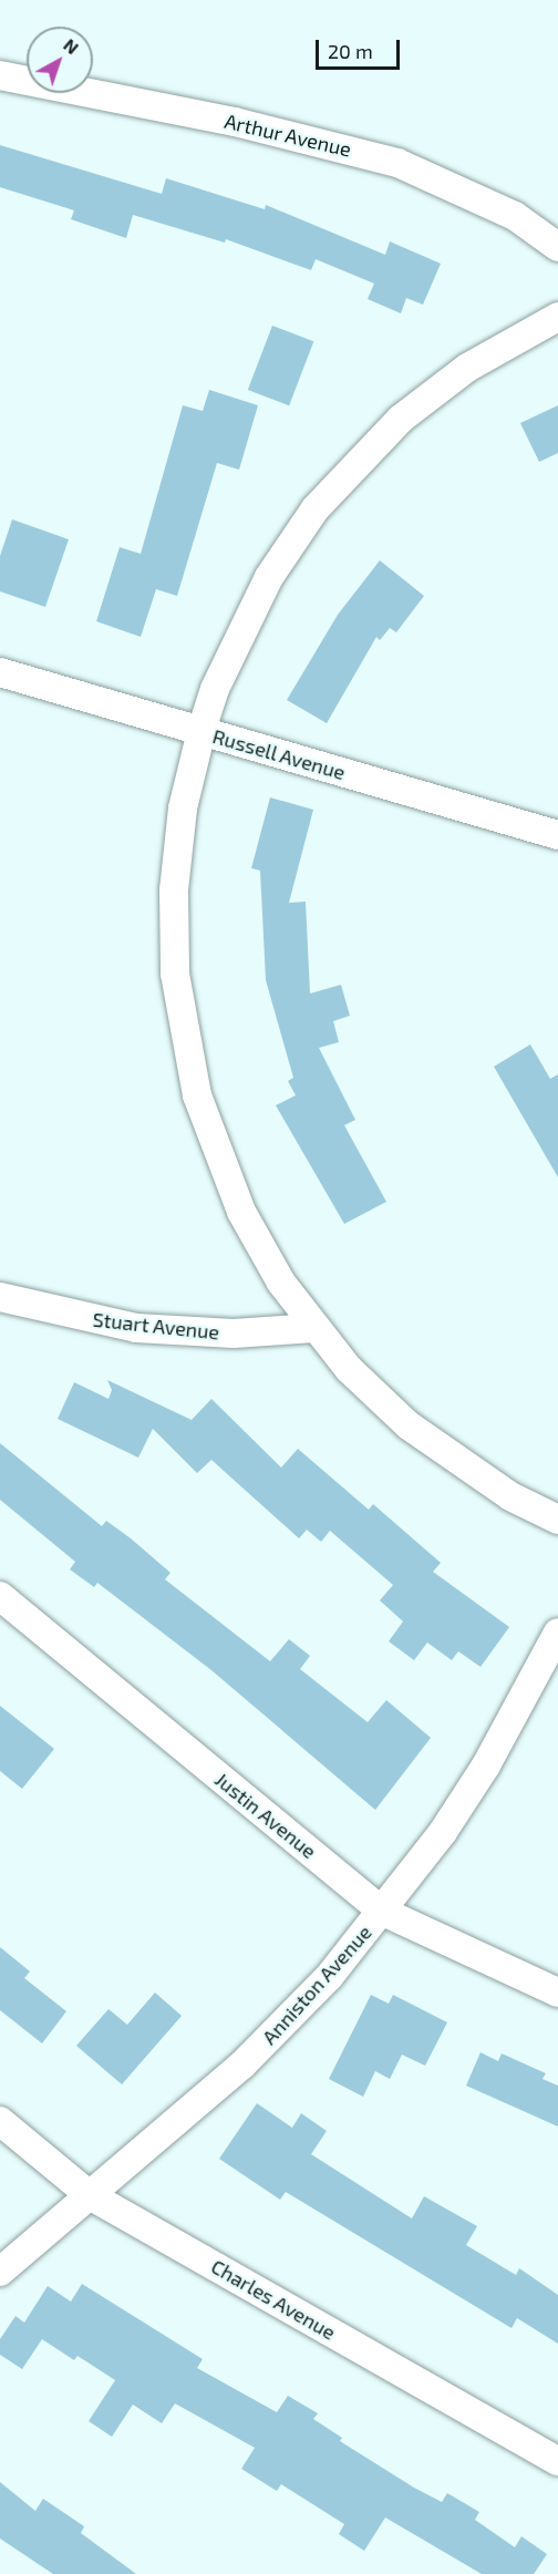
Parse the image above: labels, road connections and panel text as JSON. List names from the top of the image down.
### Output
{
  "streets": {
    "street": [
      "Arthur Avenue",
      "Russell Avenue",
      "Stuart Avenue",
      "Justin Avenue",
      "Anniston Avenue",
      "Charles Avenue"
    ]
  },
  "crossings": [
    ["Justin Avenue", "Anniston Avenue"],
    ["Anniston Avenue", "Charles Avenue"]
  ],
  "scale_bar": "20 m",
  "north": "top right"
}
